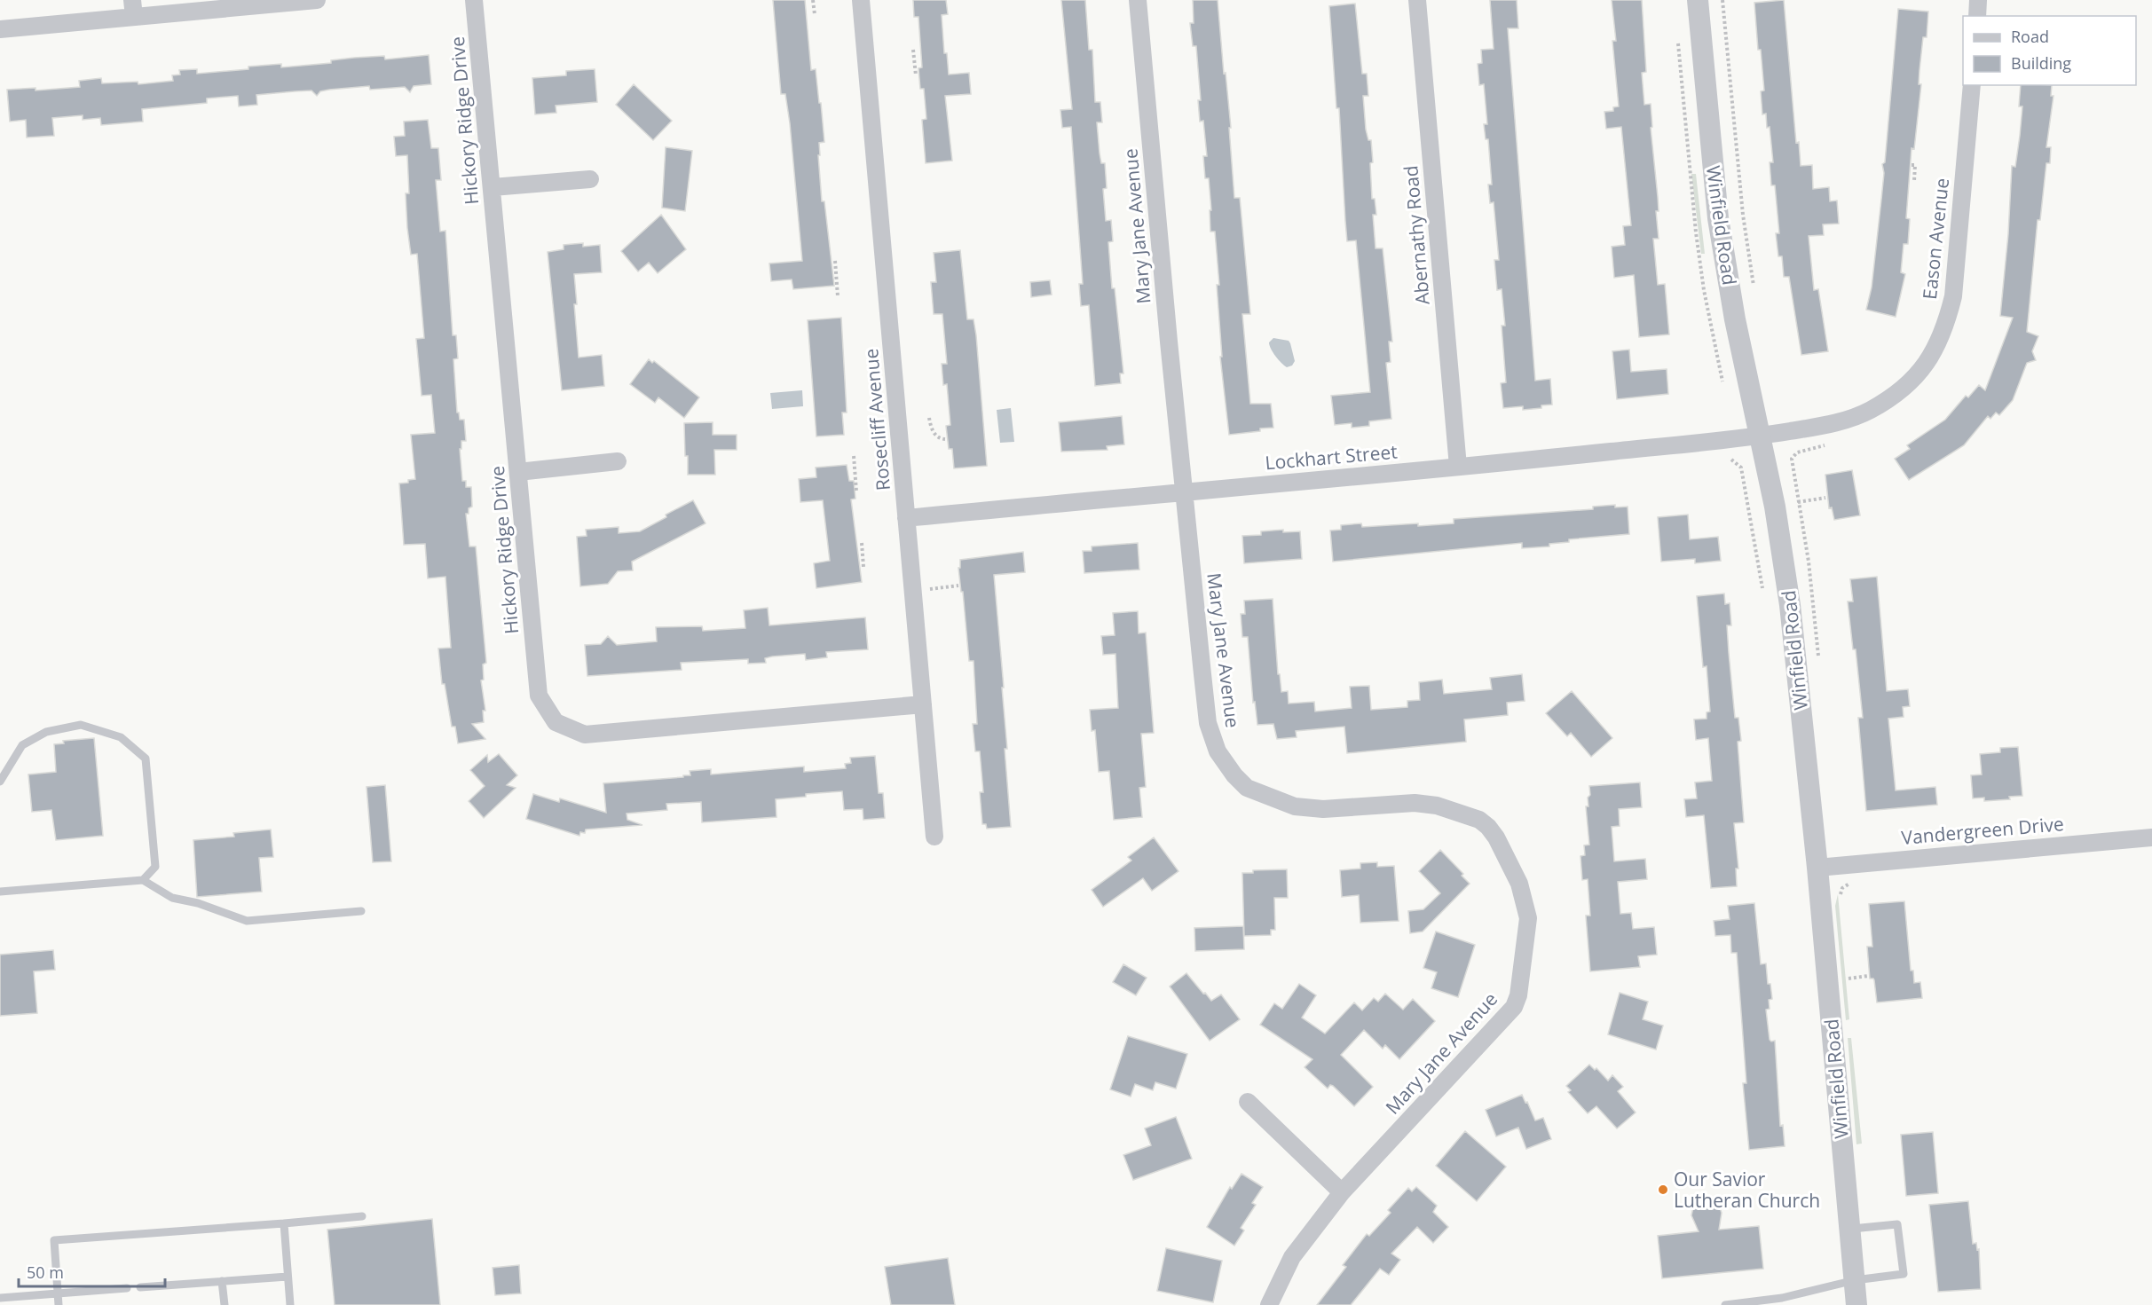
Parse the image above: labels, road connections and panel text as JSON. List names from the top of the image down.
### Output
{
  "streets": {
    "street": [
      "Hickory Ridge Drive",
      "Winfield Road",
      "Mary Jane Avenue",
      "Abernathy Road",
      "Eason Avenue",
      "Rosecliff Avenue",
      "Lockhart Street",
      "Vandergreen Drive"
    ]
  },
  "crossings": [
    ["Hickory Ridge Drive", "Rosecliff Avenue"],
    ["Winfield Road", "Eason Avenue"],
    ["Winfield Road", "Lockhart Street"],
    ["Winfield Road", "Vandergreen Drive"],
    ["Mary Jane Avenue", "Lockhart Street"],
    ["Abernathy Road", "Lockhart Street"],
    ["Eason Avenue", "Lockhart Street"],
    ["Rosecliff Avenue", "Lockhart Street"]
  ],
  "places": ["Our Savior Lutheran Church"],
  "legend": ["Road", "Building"],
  "scale_bar": "50 m"
}
